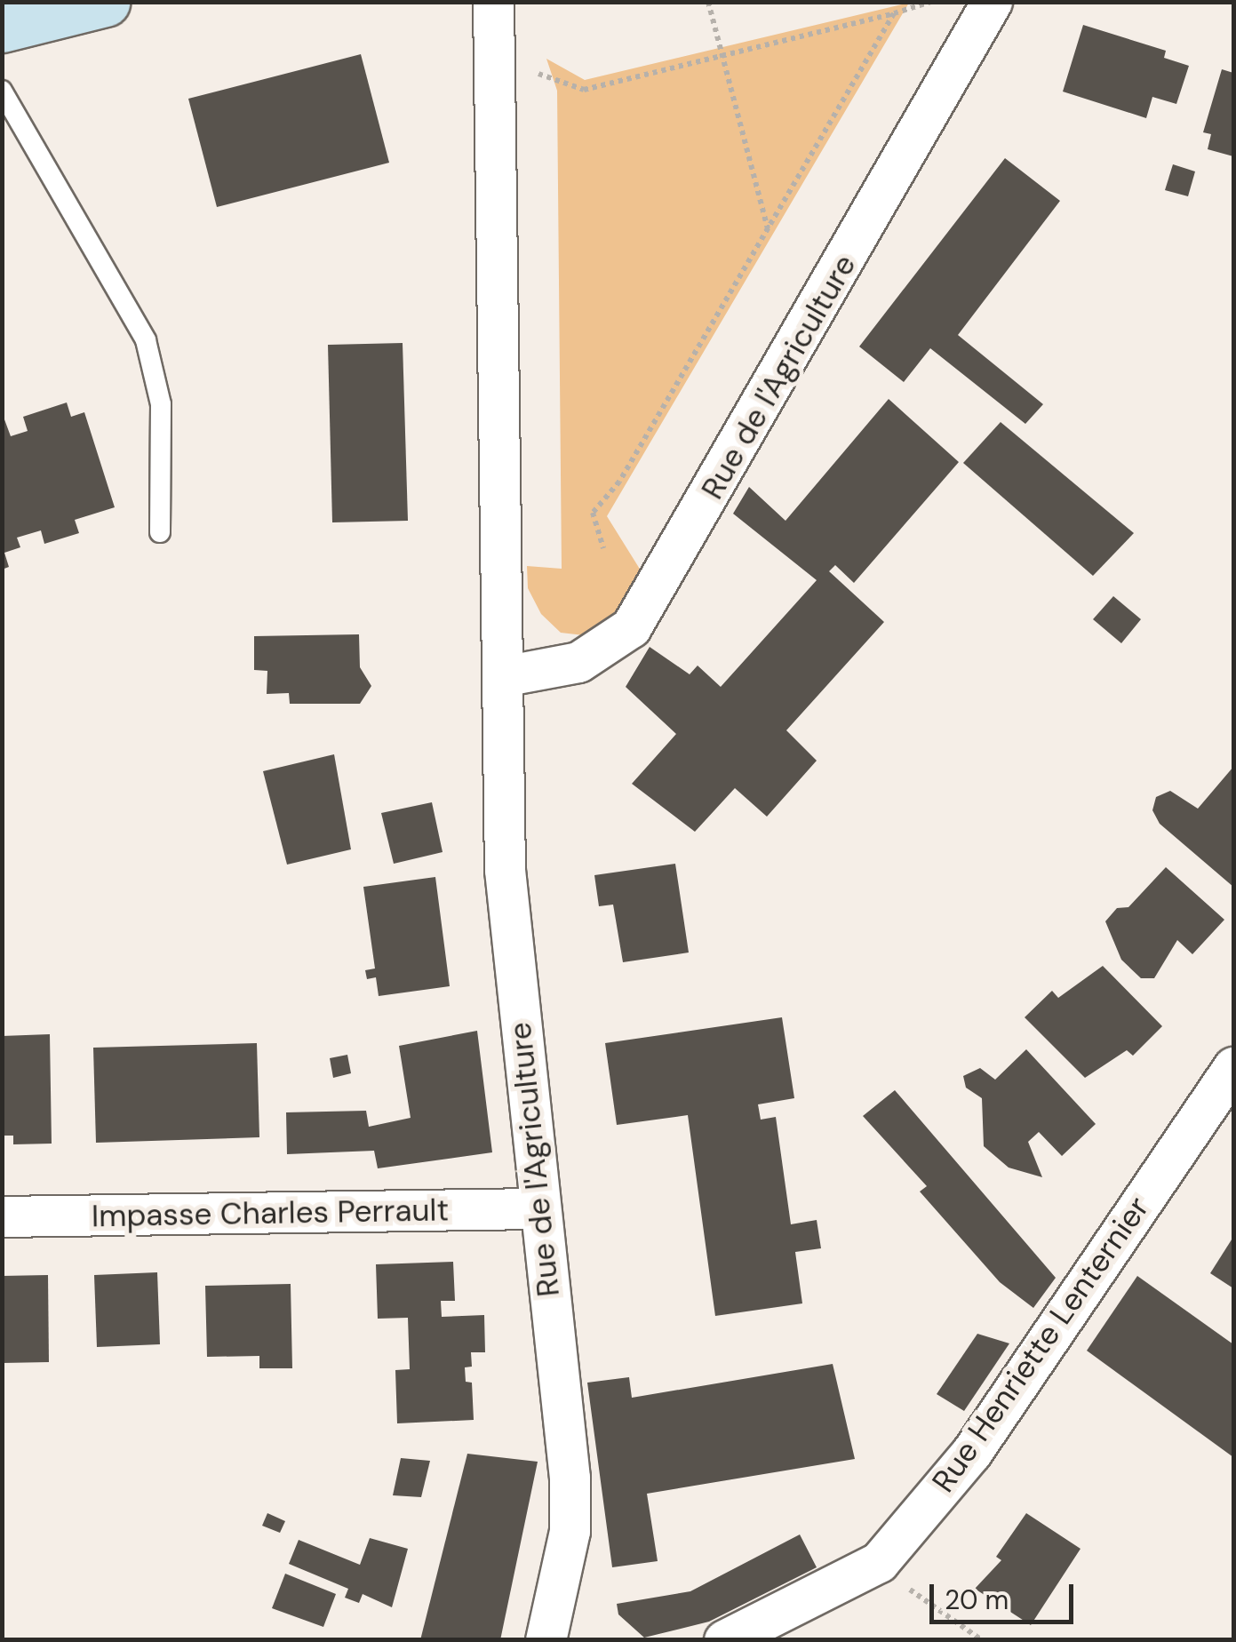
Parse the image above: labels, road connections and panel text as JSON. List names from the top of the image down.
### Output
{
  "streets": {
    "street": ["Rue de l'Agriculture", "Impasse Charles Perrault", "Rue Henriette Lenternier"]
  },
  "crossings": [
    ["Rue de l'Agriculture", "Impasse Charles Perrault"]
  ],
  "scale_bar": "20 m"
}
